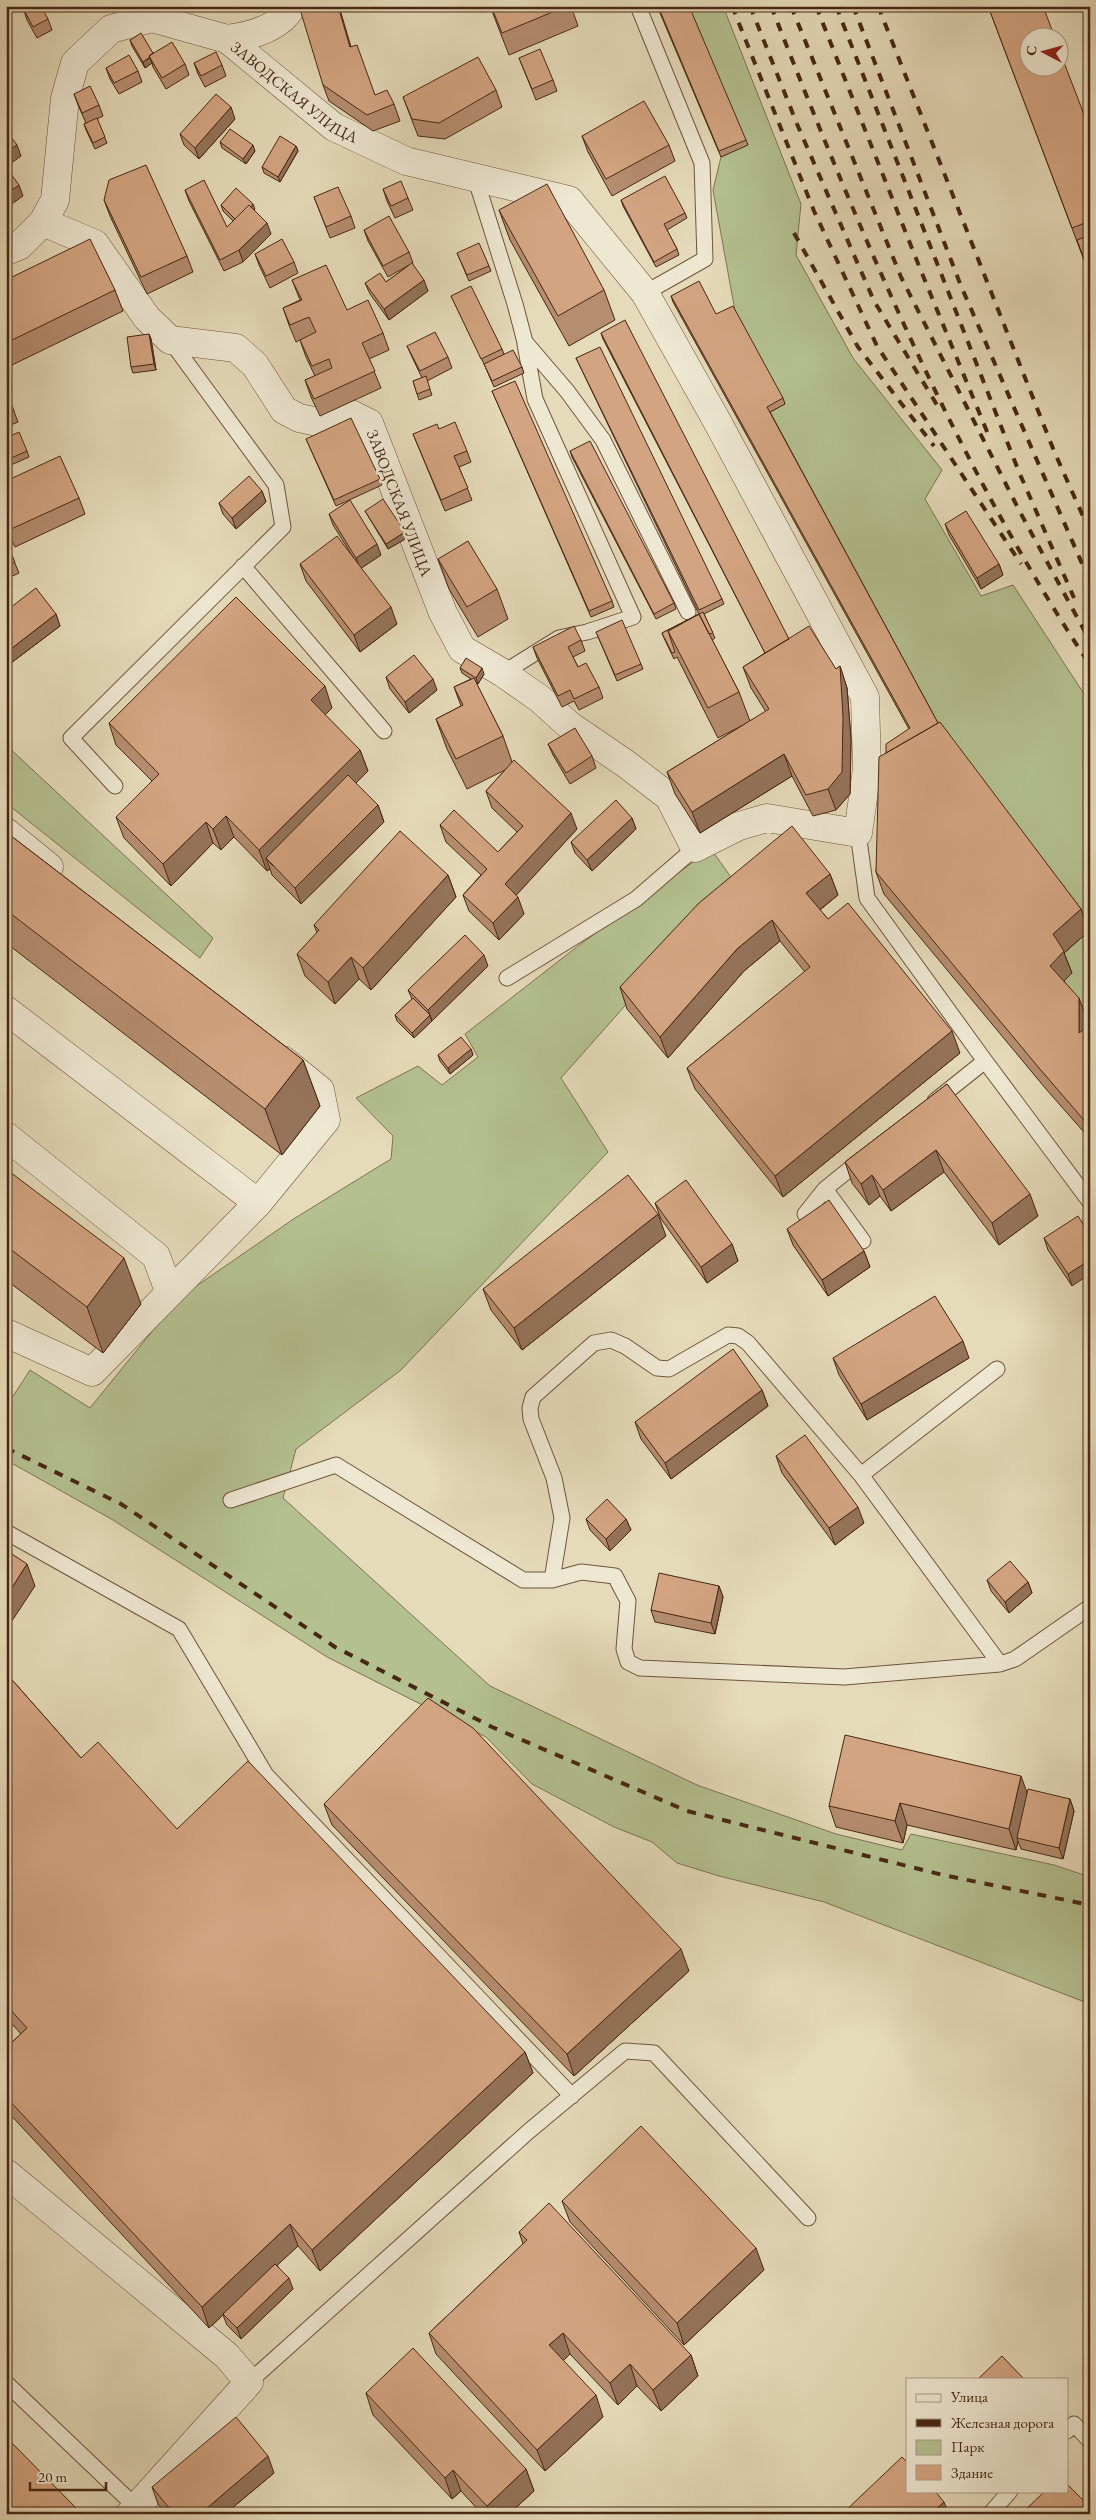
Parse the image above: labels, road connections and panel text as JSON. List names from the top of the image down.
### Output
{
  "streets": {
    "street": ["ЗАВОДСКАЯ УЛИЦА"]
  },
  "legend": [
    "Улица",
    "Железная дорога",
    "Парк",
    "Здание"
  ],
  "scale_bar": "20 m",
  "north": "left"
}
